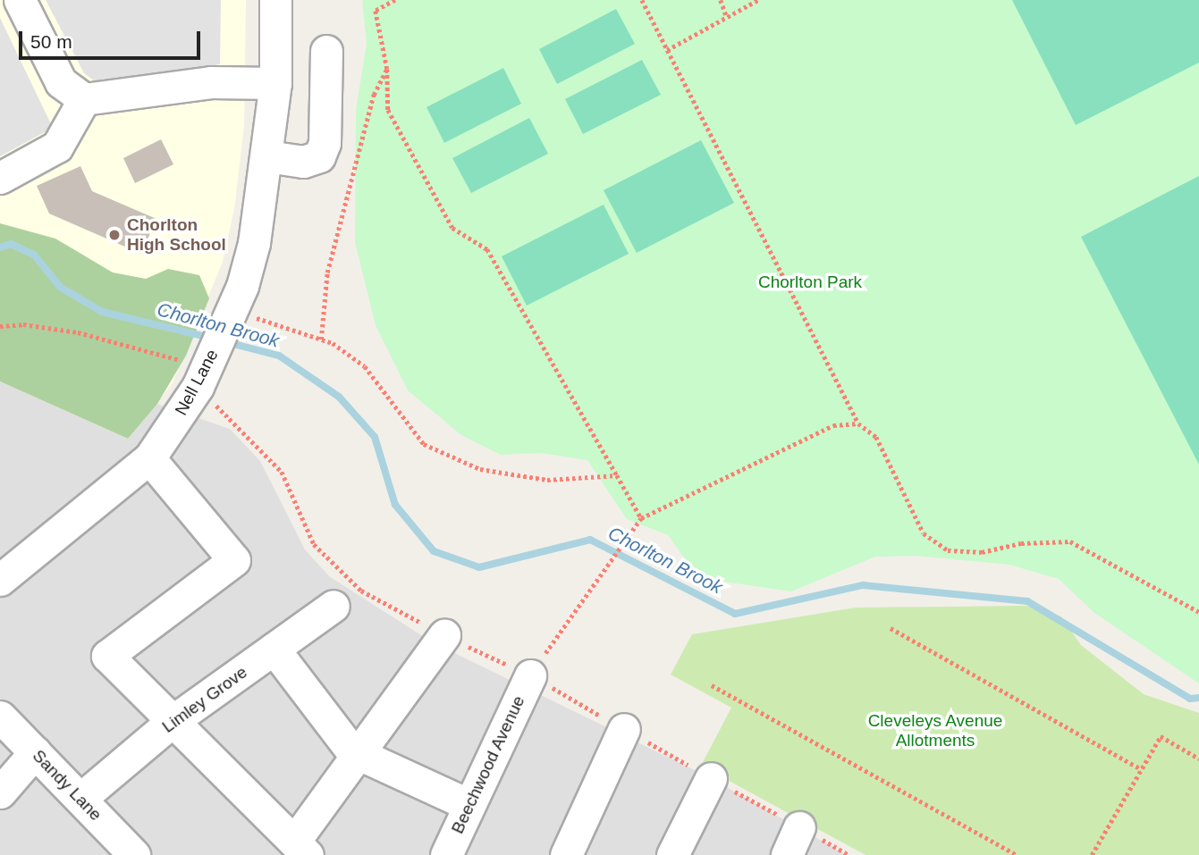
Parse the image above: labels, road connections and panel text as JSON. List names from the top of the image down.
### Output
{
  "streets": {
    "street": [
      "Nell Lane",
      "Limley Grove",
      "Beechwood Avenue",
      "Sandy Lane"
    ]
  },
  "crossings": [
    ["Limley Grove", "Sandy Lane"]
  ],
  "water": ["Chorlton Brook"],
  "parks": ["Chorlton Park", "Cleveleys Avenue Allotments"],
  "places": ["Chorlton High School"],
  "scale_bar": "50 m"
}
